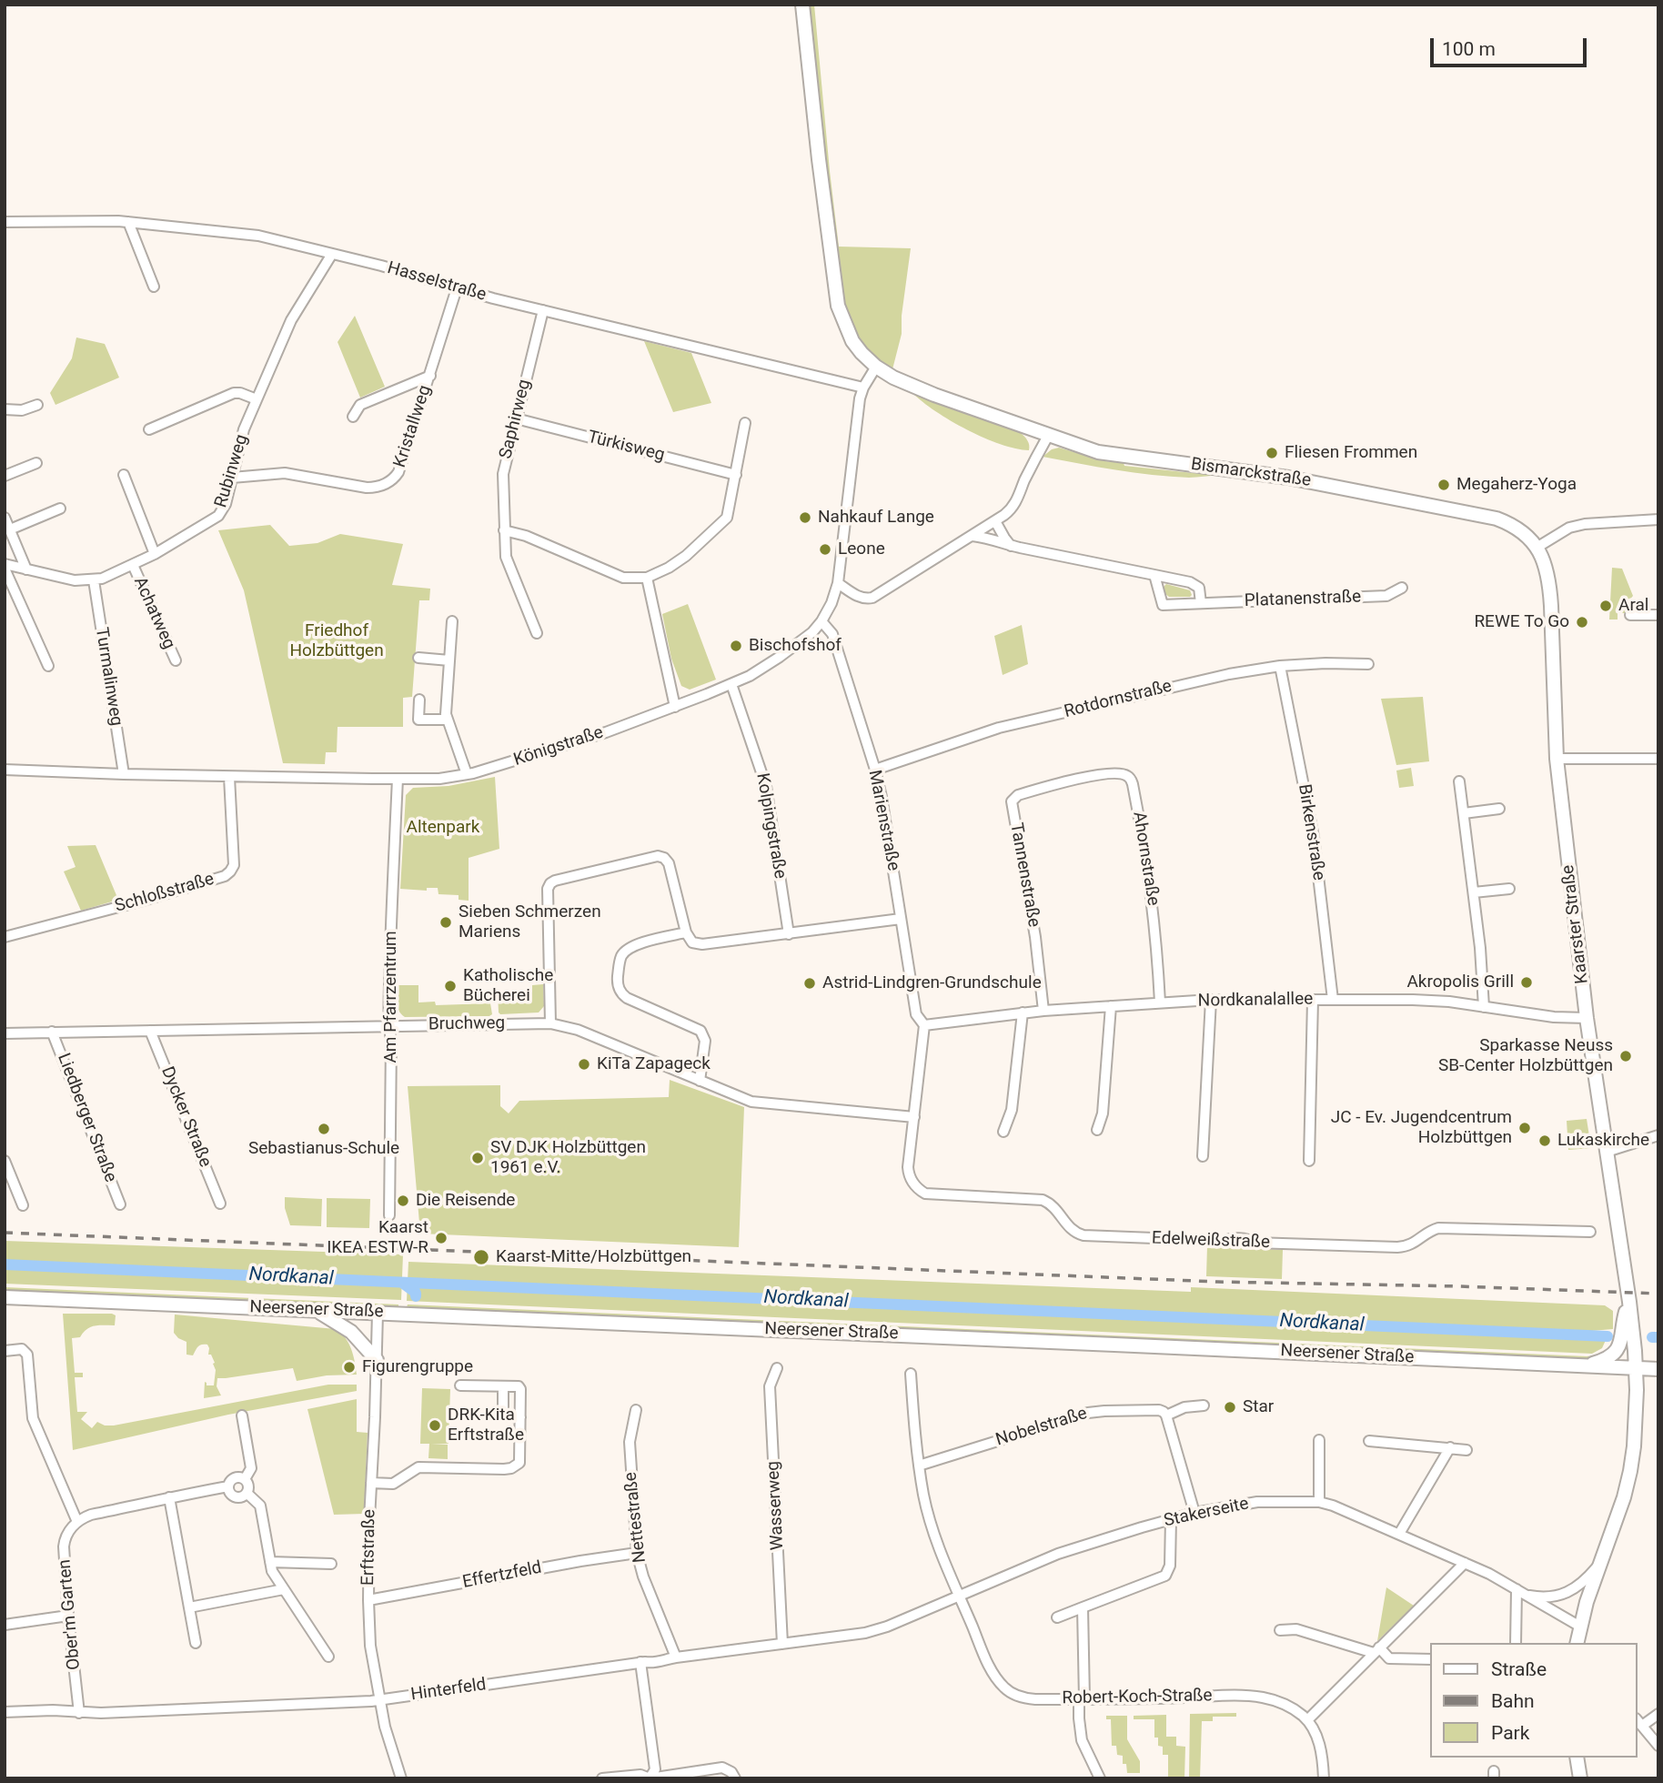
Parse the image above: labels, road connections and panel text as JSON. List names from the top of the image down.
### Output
{
  "streets": {
    "main road": ["Bismarckstraße", "Kaarster Straße", "Neersener Straße"],
    "street": [
      "Hasselstraße",
      "Saphirweg",
      "Kristallweg",
      "Türkisweg",
      "Rubinweg",
      "Platanenstraße",
      "Achatweg",
      "Turmalinweg",
      "Rotdornstraße",
      "Königstraße",
      "Marienstraße",
      "Kolpingstraße",
      "Birkenstraße",
      "Ahornstraße",
      "Tannenstraße",
      "Schloßstraße",
      "Am Pfarrzentrum",
      "Nordkanalallee",
      "Bruchweg",
      "Dycker Straße",
      "Liedberger Straße",
      "Edelweißstraße",
      "Nobelstraße",
      "Wasserweg",
      "Stakerseite",
      "Nettestraße",
      "Erftstraße",
      "Effertzfeld",
      "Ober'm Garten",
      "Hinterfeld",
      "Robert-Koch-Straße"
    ]
  },
  "crossings": [
    ["Hasselstraße", "Saphirweg"],
    ["Hasselstraße", "Kristallweg"],
    ["Hasselstraße", "Rubinweg"],
    ["Hasselstraße", "Königstraße"],
    ["Saphirweg", "Türkisweg"],
    ["Kristallweg", "Rubinweg"],
    ["Rubinweg", "Achatweg"],
    ["Rubinweg", "Turmalinweg"],
    ["Bismarckstraße", "Königstraße"],
    ["Bismarckstraße", "Kaarster Straße"],
    ["Turmalinweg", "Königstraße"],
    ["Rotdornstraße", "Marienstraße"],
    ["Rotdornstraße", "Birkenstraße"],
    ["Königstraße", "Marienstraße"],
    ["Königstraße", "Kolpingstraße"],
    ["Königstraße", "Schloßstraße"],
    ["Königstraße", "Am Pfarrzentrum"],
    ["Marienstraße", "Nordkanalallee"],
    ["Birkenstraße", "Nordkanalallee"],
    ["Ahornstraße", "Tannenstraße"],
    ["Ahornstraße", "Nordkanalallee"],
    ["Tannenstraße", "Nordkanalallee"],
    ["Kaarster Straße", "Nordkanalallee"],
    ["Kaarster Straße", "Neersener Straße"],
    ["Kaarster Straße", "Stakerseite"],
    ["Am Pfarrzentrum", "Bruchweg"],
    ["Bruchweg", "Dycker Straße"],
    ["Bruchweg", "Liedberger Straße"],
    ["Bruchweg", "Edelweißstraße"],
    ["Neersener Straße", "Erftstraße"],
    ["Wasserweg", "Hinterfeld"],
    ["Stakerseite", "Hinterfeld"],
    ["Stakerseite", "Robert-Koch-Straße"],
    ["Nettestraße", "Effertzfeld"],
    ["Nettestraße", "Hinterfeld"],
    ["Erftstraße", "Effertzfeld"],
    ["Erftstraße", "Hinterfeld"],
    ["Ober'm Garten", "Hinterfeld"]
  ],
  "water": ["Nordkanal"],
  "parks": ["Friedhof Holzbüttgen", "Altenpark"],
  "places": [
    "Fliesen Frommen",
    "Megaherz-Yoga",
    "Nahkauf Lange",
    "Leone",
    "Aral",
    "REWE To Go",
    "Bischofshof",
    "Sieben Schmerzen Mariens",
    "Akropolis Grill",
    "Astrid-Lindgren-Grundschule",
    "Katholische Bücherei",
    "Sparkasse Neuss SB-Center Holzbüttgen",
    "KiTa Zapageck",
    "JC - Ev. Jugendcentrum Holzbüttgen",
    "Sebastianus-Schule",
    "Lukaskirche",
    "SV DJK Holzbüttgen 1961 e.V.",
    "Die Reisende",
    "Kaarst IKEA ESTW-R",
    "Kaarst-Mitte/Holzbüttgen",
    "Figurengruppe",
    "Star",
    "DRK-Kita Erftstraße"
  ],
  "legend": ["Straße", "Bahn", "Park"],
  "scale_bar": "100 m"
}
